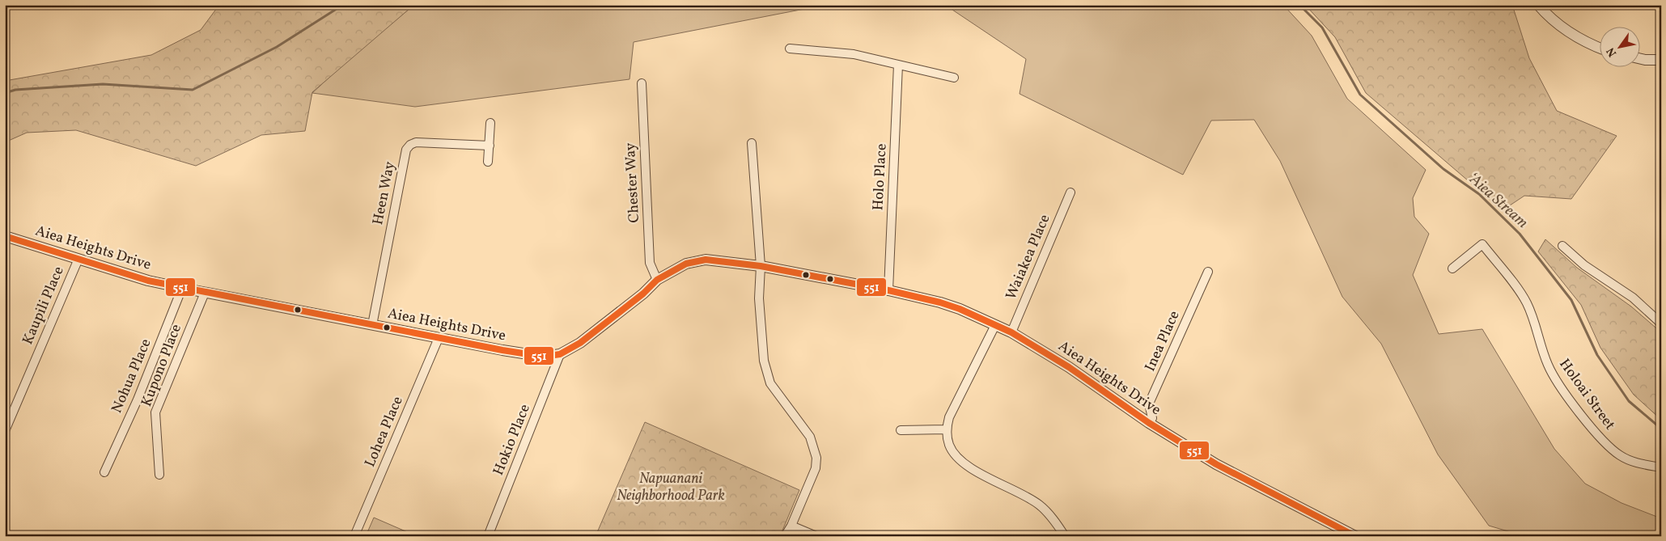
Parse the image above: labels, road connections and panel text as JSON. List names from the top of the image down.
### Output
{
  "streets": {
    "street": [
      "Holo Place",
      "Chester Way",
      "Heen Way",
      "Aiea Heights Drive",
      "Waiakea Place",
      "Kaupili Place",
      "Inea Place",
      "Kupono Place",
      "Nohua Place",
      "Holoai Street",
      "Lohea Place",
      "Hokio Place"
    ]
  },
  "crossings": [
    ["Holo Place", "Aiea Heights Drive"],
    ["Chester Way", "Aiea Heights Drive"],
    ["Heen Way", "Aiea Heights Drive"],
    ["Aiea Heights Drive", "Waiakea Place"],
    ["Aiea Heights Drive", "Kaupili Place"],
    ["Aiea Heights Drive", "Inea Place"],
    ["Aiea Heights Drive", "Kupono Place"],
    ["Aiea Heights Drive", "Nohua Place"],
    ["Aiea Heights Drive", "Lohea Place"],
    ["Aiea Heights Drive", "Hokio Place"]
  ],
  "water": ["ʻAiea Stream"],
  "parks": ["Napuanani Neighborhood Park"],
  "lines": ["transit line 551"],
  "north": "bottom left"
}
